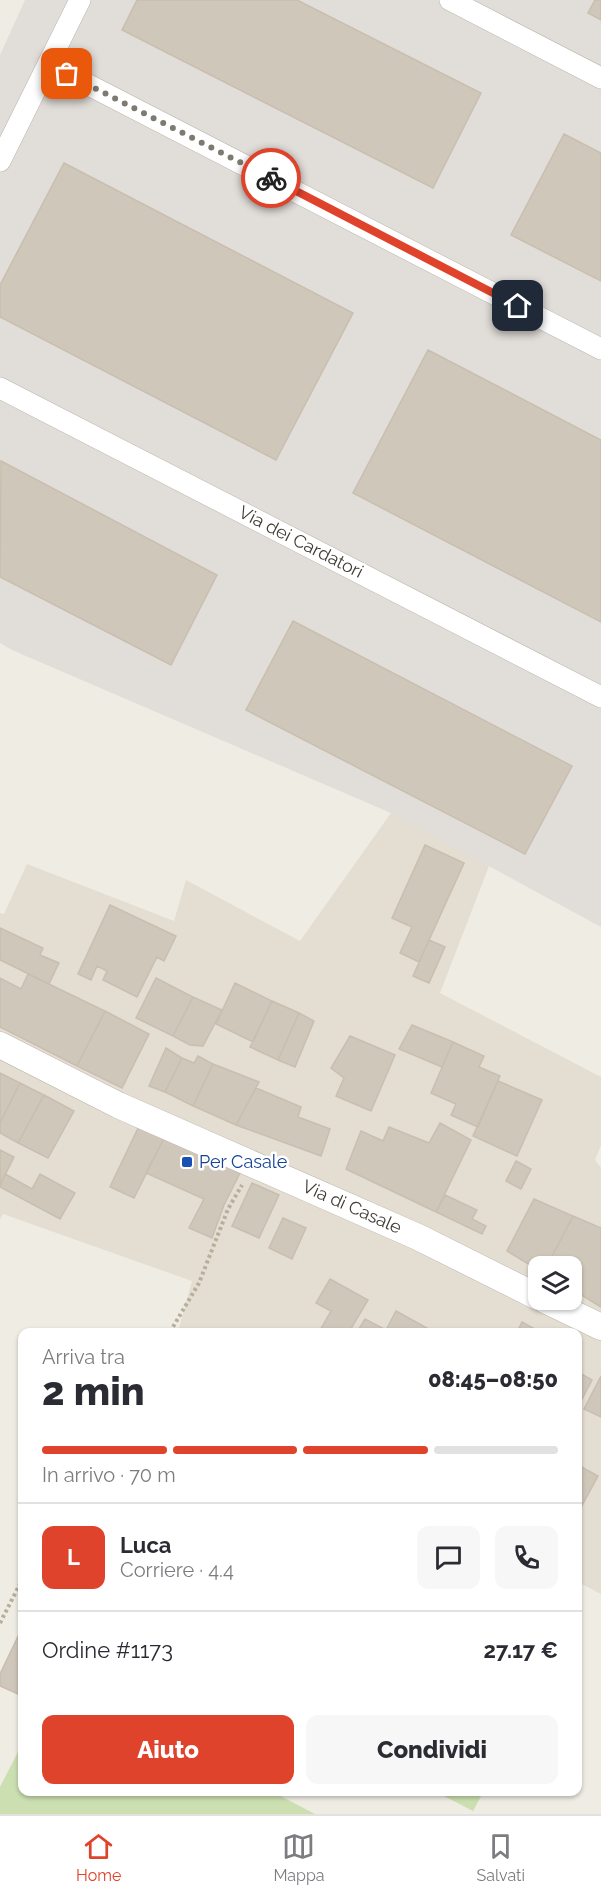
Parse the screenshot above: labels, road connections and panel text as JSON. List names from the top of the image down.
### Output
{
  "streets": {
    "street": ["Via dei Cardatori", "Via di Casale"]
  },
  "places": {
    "transit": ["Per Casale"]
  },
  "page": {
    "heading": ["2 min", "Arriva tra", "08:45–08:50"],
    "panel": [
      "Luca",
      "Corriere · 4.4",
      "Ordine #1173",
      "27.17 €"
    ],
    "bar": "In arrivo · 70 m",
    "round": "L",
    "buttons": ["Aiuto", "Condividi"],
    "tabs": ["Home", "Mappa", "Salvati"]
  }
}
